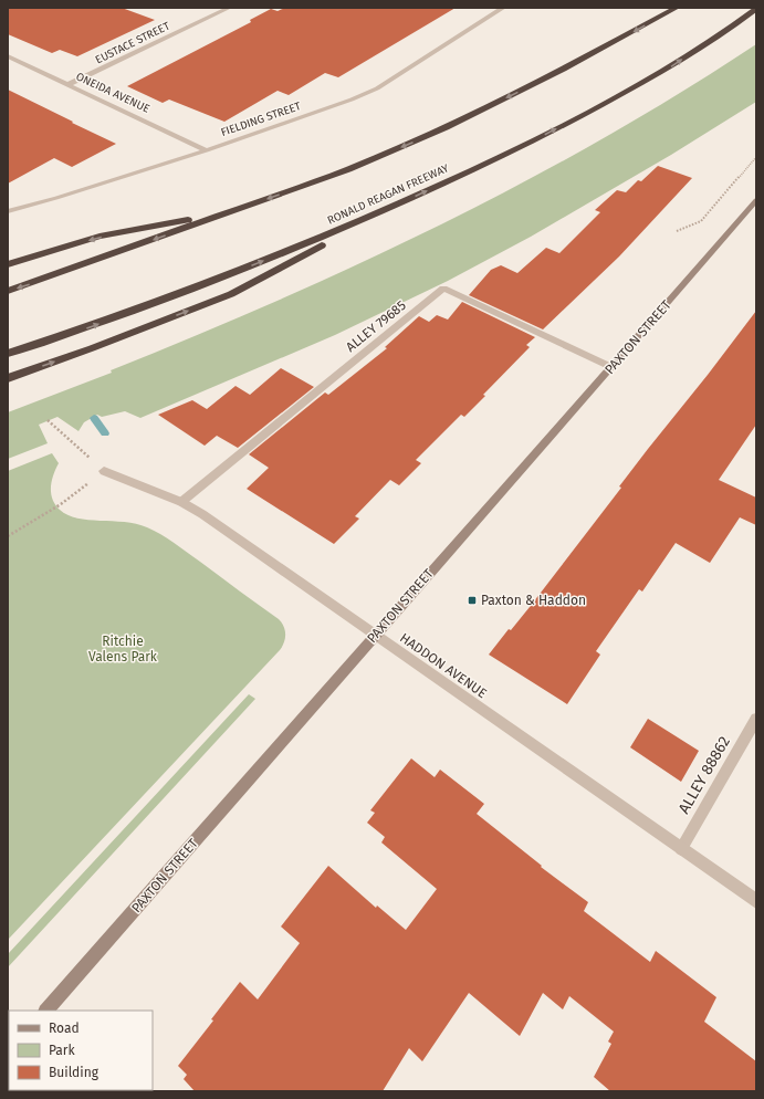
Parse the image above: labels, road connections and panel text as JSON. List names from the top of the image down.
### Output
{
  "streets": {
    "highway": ["RONALD REAGAN FREEWAY"],
    "street": [
      "EUSTACE STREET",
      "ONEIDA AVENUE",
      "FIELDING STREET",
      "ALLEY 79685",
      "PAXTON STREET",
      "HADDON AVENUE",
      "ALLEY 88862"
    ]
  },
  "crossings": [
    ["EUSTACE STREET", "ONEIDA AVENUE"],
    ["ONEIDA AVENUE", "FIELDING STREET"],
    ["ALLEY 79685", "PAXTON STREET"],
    ["ALLEY 79685", "HADDON AVENUE"],
    ["PAXTON STREET", "HADDON AVENUE"],
    ["HADDON AVENUE", "ALLEY 88862"]
  ],
  "parks": ["Ritchie Valens Park"],
  "places": {
    "transit": ["Paxton & Haddon"]
  },
  "legend": ["Road", "Park", "Building"]
}
